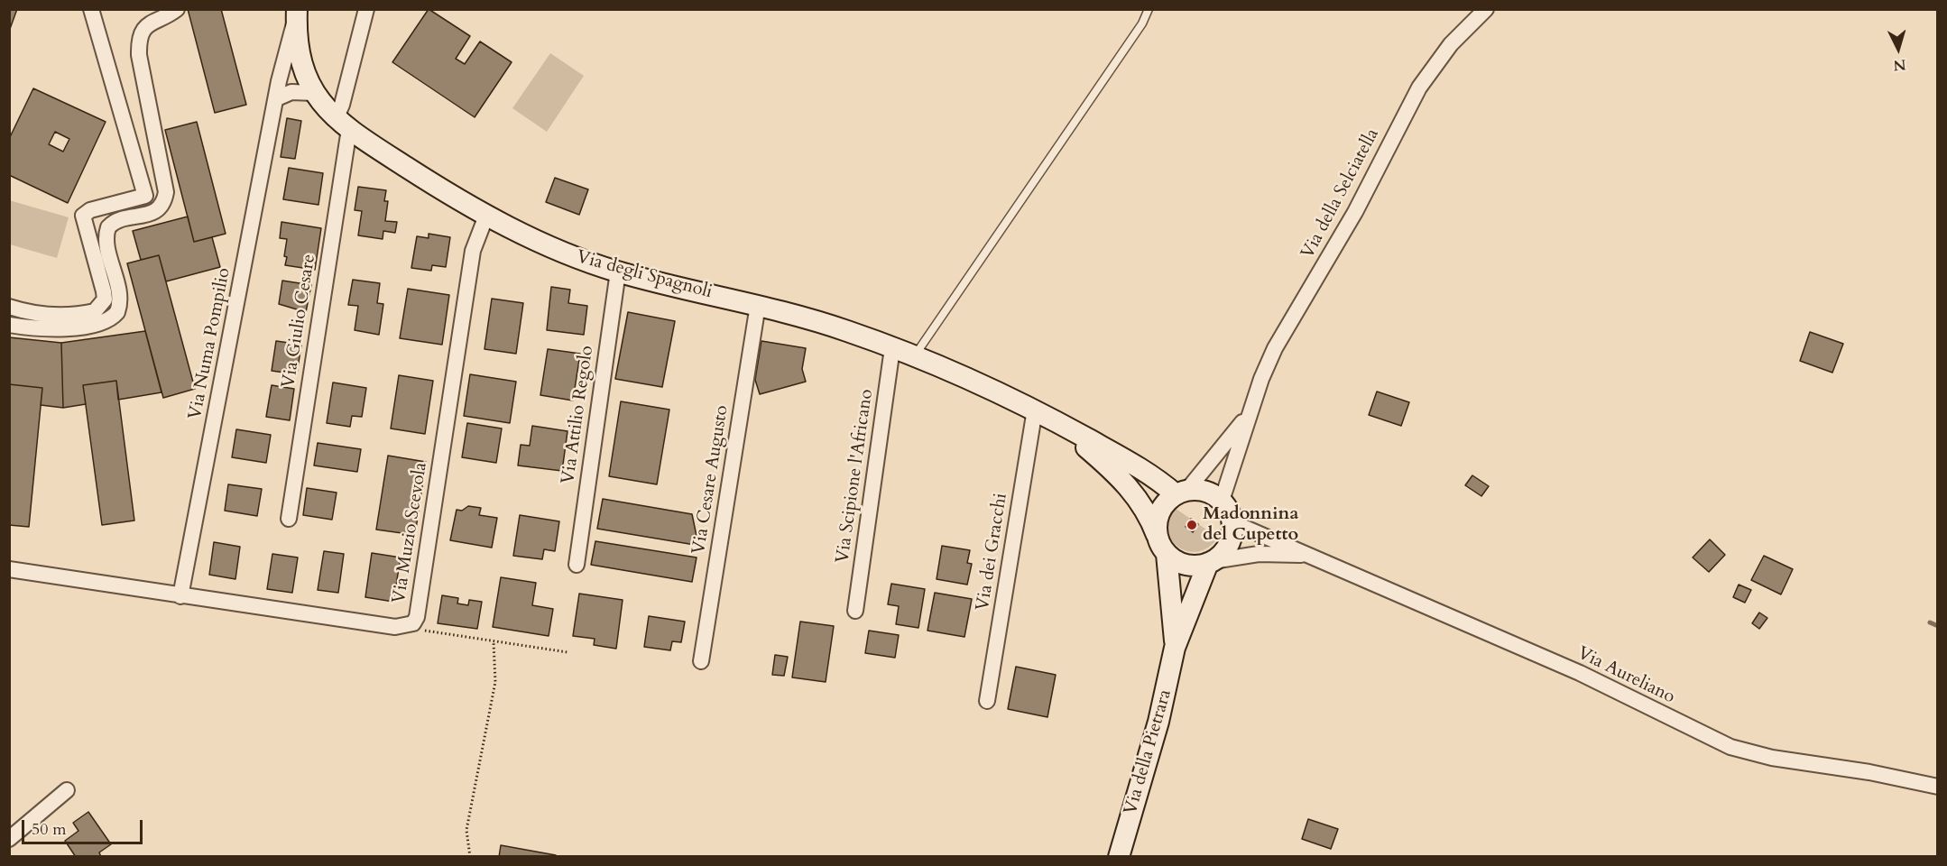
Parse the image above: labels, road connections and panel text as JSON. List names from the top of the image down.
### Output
{
  "streets": {
    "street": [
      "Via della Selciatella",
      "Via degli Spagnoli",
      "Via Giulio Cesare",
      "Via Numa Pompilio",
      "Via Attilio Regolo",
      "Via Scipione l'Africano",
      "Via Cesare Augusto",
      "Via Muzio Scevola",
      "Via dei Gracchi",
      "Via Aureliano",
      "Via della Pietrara"
    ]
  },
  "crossings": [
    ["Via della Selciatella", "Via Aureliano"],
    ["Via della Selciatella", "Via della Pietrara"],
    ["Via degli Spagnoli", "Via Giulio Cesare"],
    ["Via degli Spagnoli", "Via Numa Pompilio"],
    ["Via degli Spagnoli", "Via Attilio Regolo"],
    ["Via degli Spagnoli", "Via Scipione l'Africano"],
    ["Via degli Spagnoli", "Via Cesare Augusto"],
    ["Via degli Spagnoli", "Via Muzio Scevola"],
    ["Via degli Spagnoli", "Via dei Gracchi"],
    ["Via degli Spagnoli", "Via della Pietrara"],
    ["Via Numa Pompilio", "Via Muzio Scevola"],
    ["Via Aureliano", "Via della Pietrara"]
  ],
  "places": ["Madonnina del Cupetto"],
  "scale_bar": "50 m",
  "north": "bottom"
}
